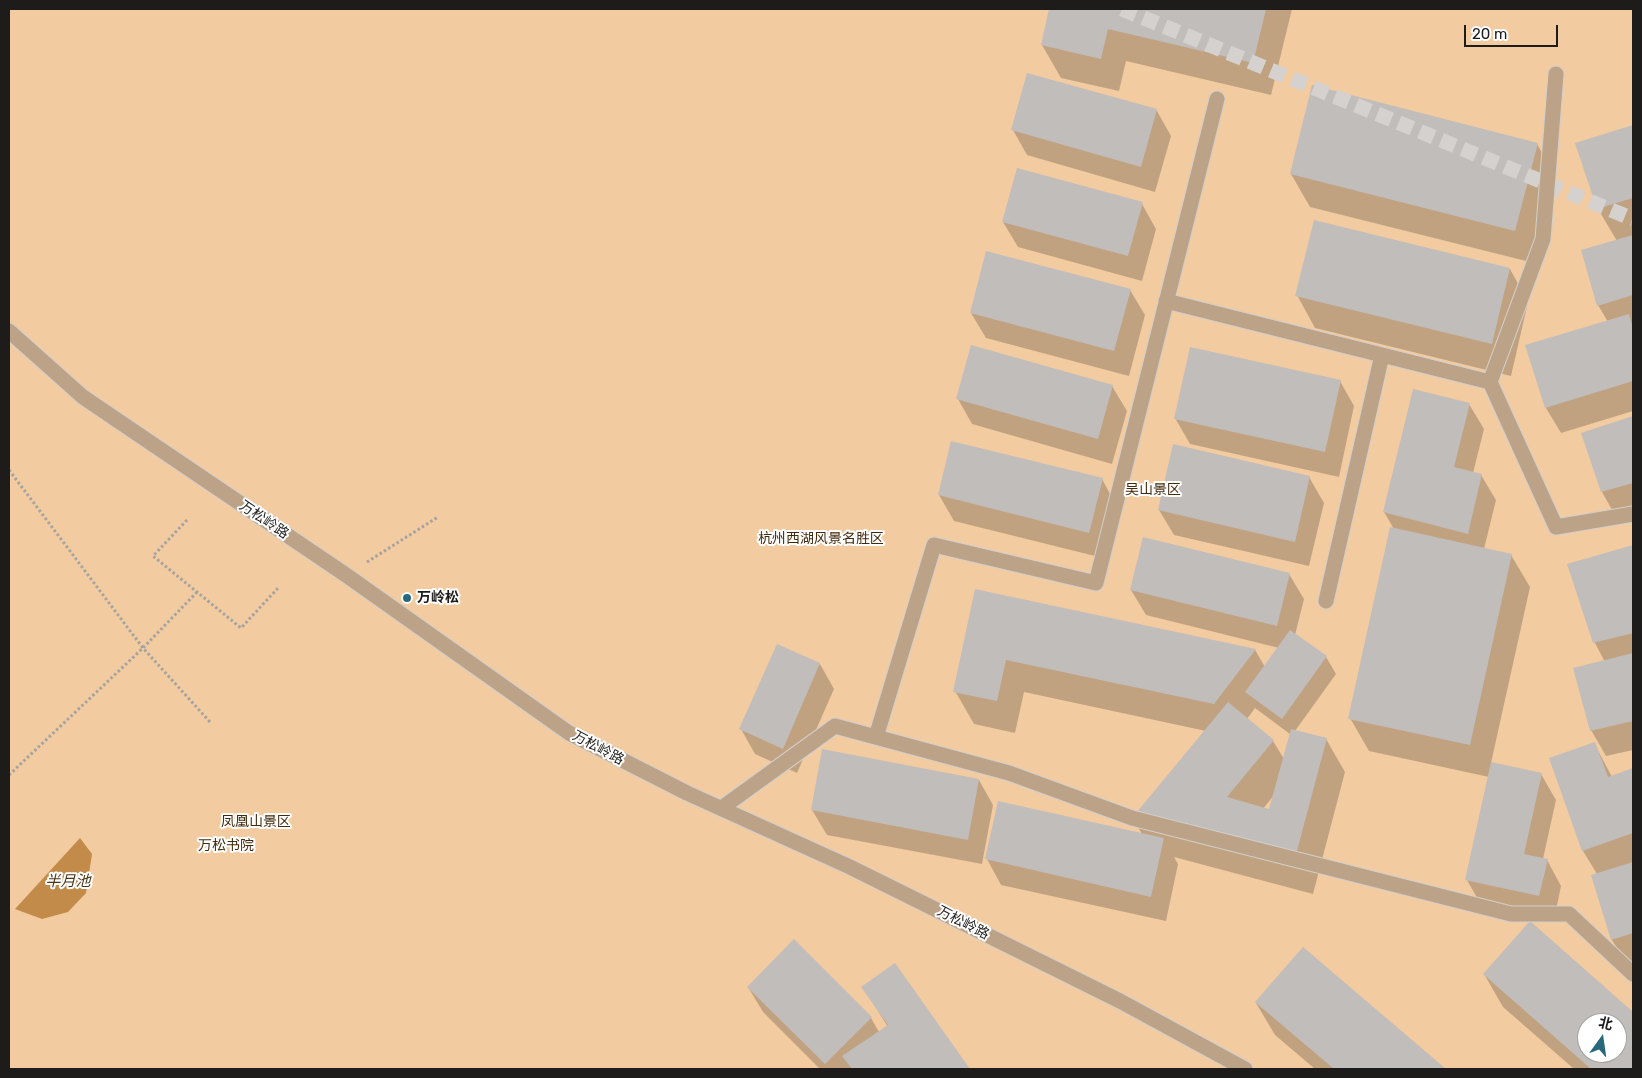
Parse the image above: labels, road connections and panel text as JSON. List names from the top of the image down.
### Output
{
  "streets": {
    "street": ["万松岭路"]
  },
  "water": ["半月池"],
  "parks": [
    "吴山景区",
    "杭州西湖风景名胜区",
    "凤凰山景区",
    "万松书院"
  ],
  "places": ["万岭松"],
  "scale_bar": "20 m",
  "north": "top"
}
